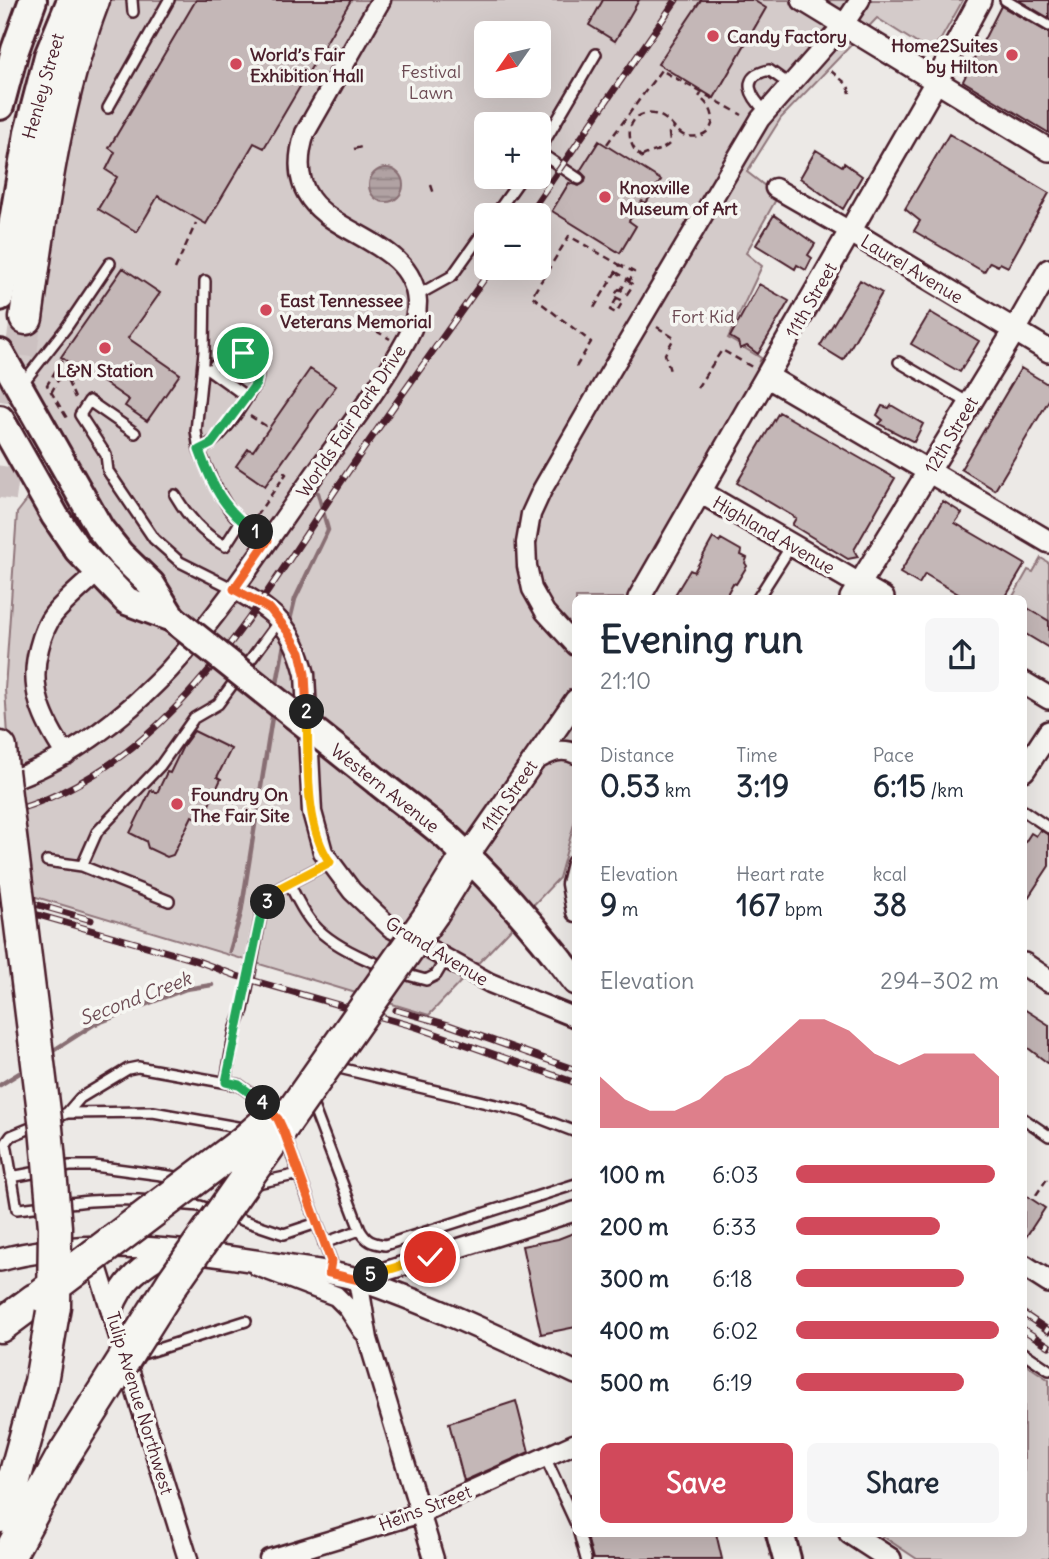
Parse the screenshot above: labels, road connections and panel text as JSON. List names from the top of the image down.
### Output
{
  "streets": {
    "main road": ["Henley Street", "Western Avenue"],
    "street": [
      "Laurel Avenue",
      "11th Street",
      "Worlds Fair Park Drive",
      "12th Street",
      "Highland Avenue",
      "Grand Avenue",
      "Tulip Avenue Northwest",
      "Heins Street"
    ]
  },
  "crossings": [
    ["Laurel Avenue", "11th Street"],
    ["Laurel Avenue", "12th Street"],
    ["11th Street", "Highland Avenue"],
    ["11th Street", "Western Avenue"],
    ["Worlds Fair Park Drive", "Grand Avenue"],
    ["12th Street", "Highland Avenue"]
  ],
  "water": ["Second Creek"],
  "parks": ["Festival Lawn", "Fort Kid"],
  "places": [
    "Candy Factory",
    "Home2Suites by Hilton",
    "World’s Fair Exhibition Hall",
    "Knoxville Museum of Art",
    "East Tennessee Veterans Memorial",
    "L&N Station",
    "Foundry On The Fair Site"
  ],
  "north": "bottom left",
  "page": {
    "map_buttons": ["+", "−"],
    "pins": [
      "1",
      "2",
      "3",
      "4",
      "5"
    ],
    "heading": ["Evening run", "21:10"],
    "stats": [
      ["Distance", "0.53 km"],
      ["Time", "3:19"],
      ["Pace", "6:15 /km"],
      ["Elevation", "9 m"],
      ["Heart rate", "167 bpm"],
      ["kcal", "38"]
    ],
    "chart": ["Elevation", "294–302 m"],
    "list": [
      {
        "name": "100 m",
        "note": "6:03"
      },
      {
        "name": "200 m",
        "note": "6:33"
      },
      {
        "name": "300 m",
        "note": "6:18"
      },
      {
        "name": "400 m",
        "note": "6:02"
      },
      {
        "name": "500 m",
        "note": "6:19"
      }
    ],
    "buttons": ["Save", "Share"]
  }
}
